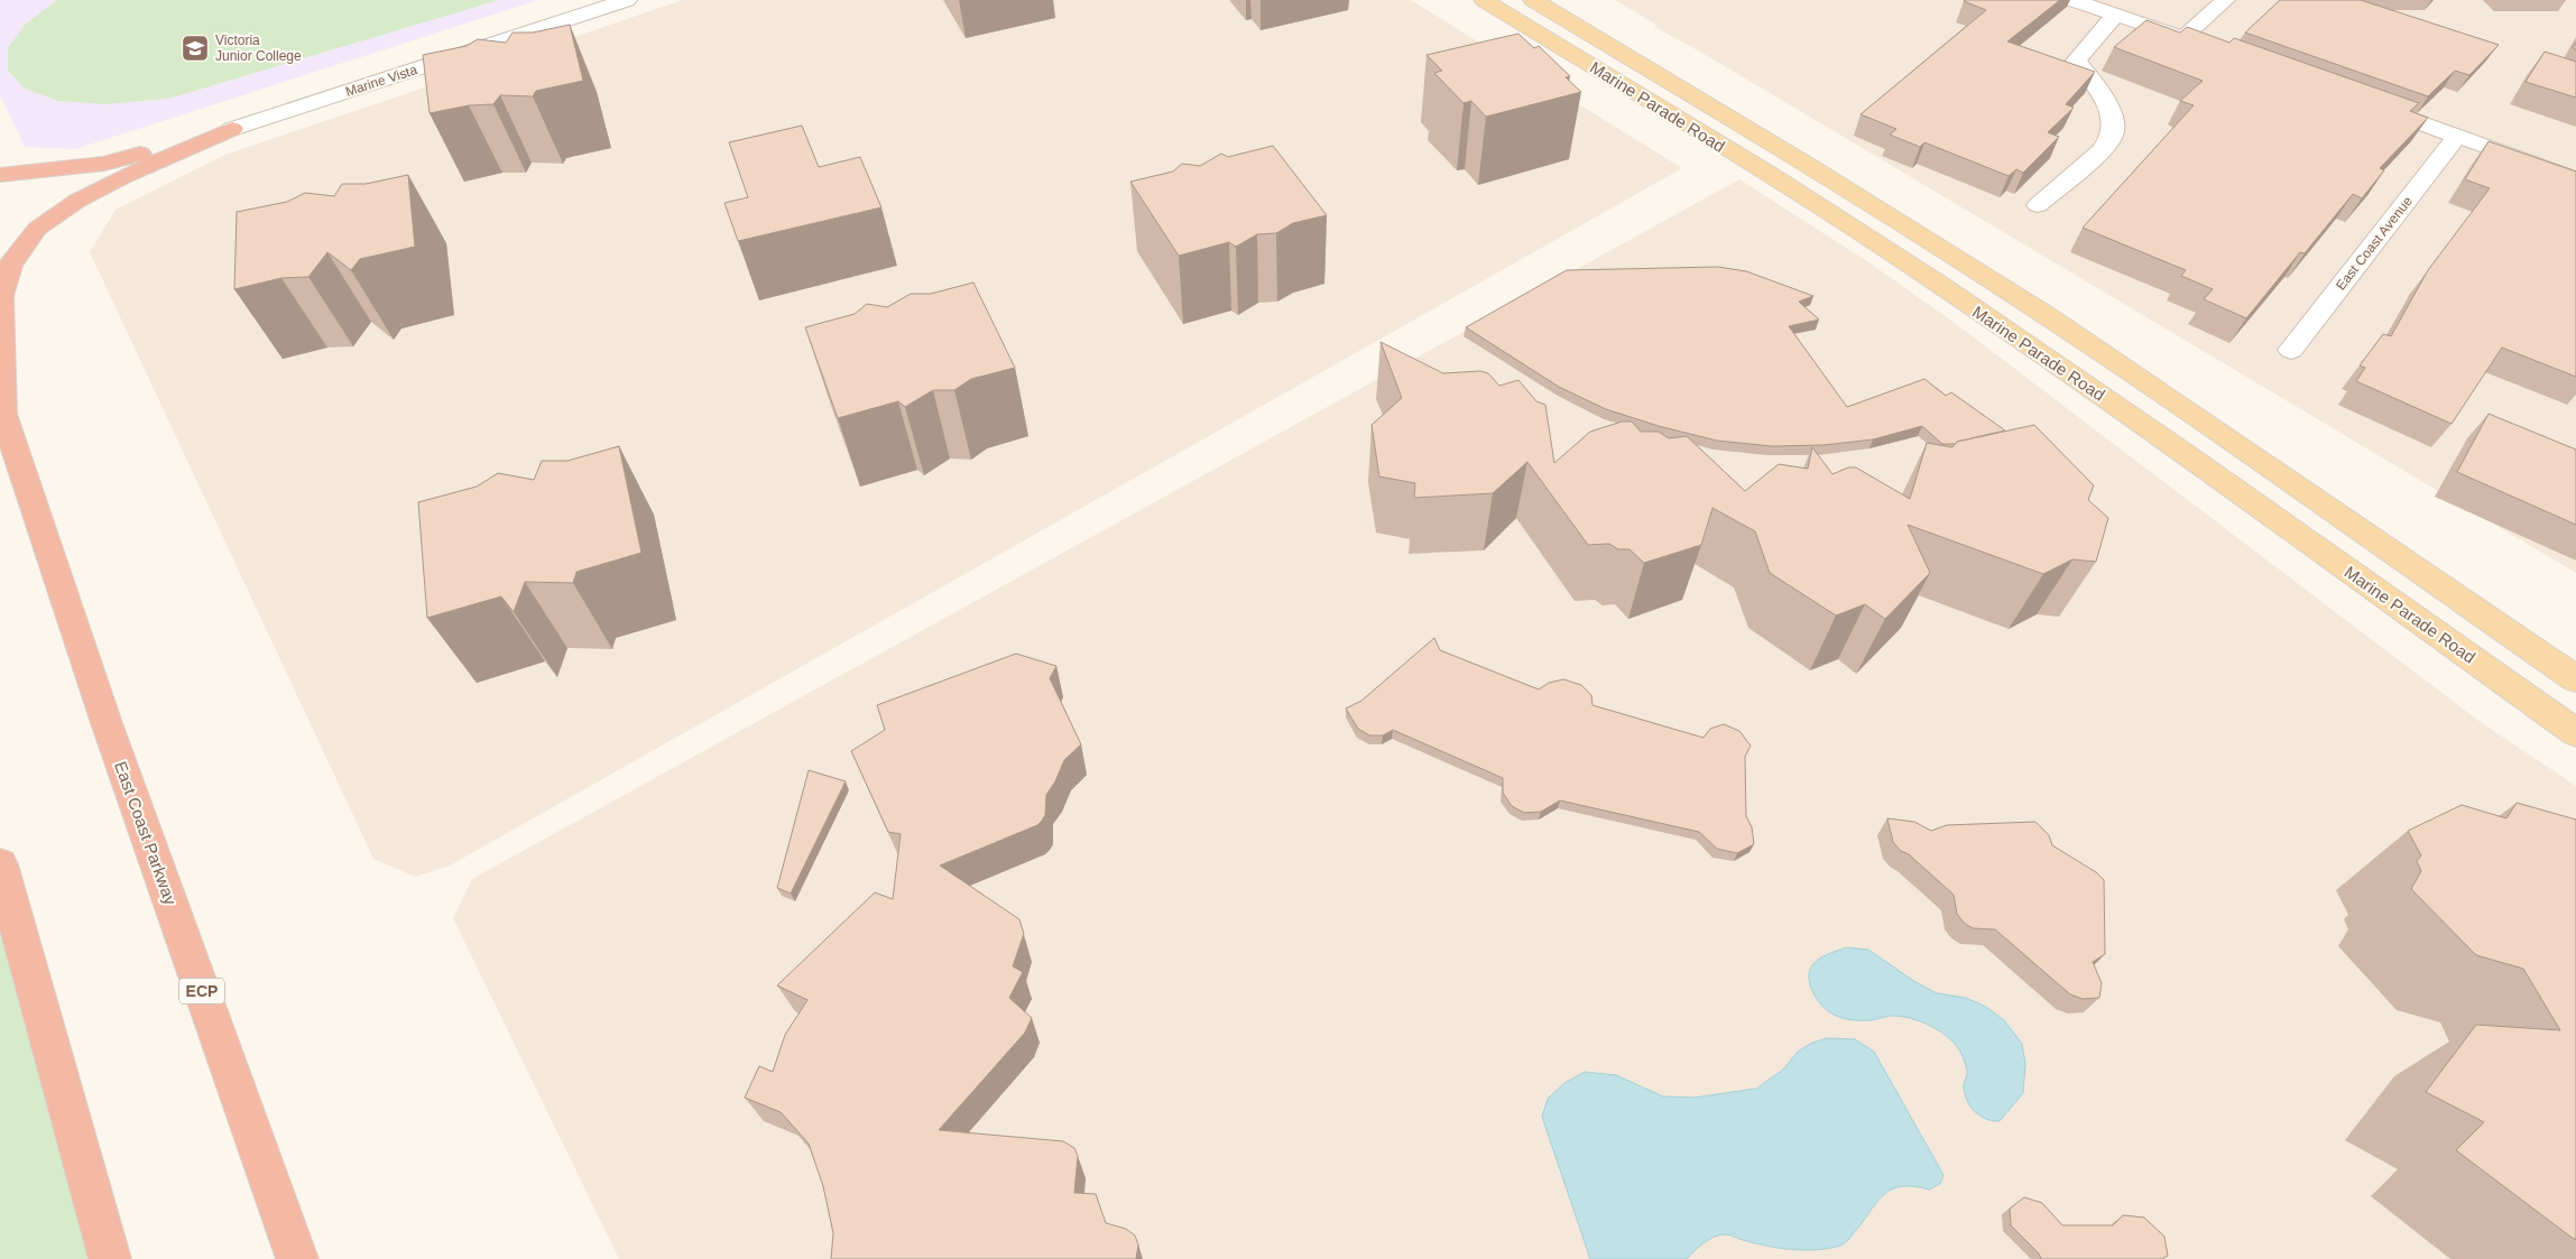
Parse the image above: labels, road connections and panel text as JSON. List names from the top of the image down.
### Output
{
  "streets": {
    "highway": ["East Coast Parkway", "ECP"],
    "main road": ["Marine Parade Road"],
    "street": ["Marine Vista", "East Coast Avenue"]
  },
  "crossings": [
    ["Marine Vista", "East Coast Parkway"]
  ],
  "places": {
    "school or university": ["Victoria Junior College"]
  }
}
